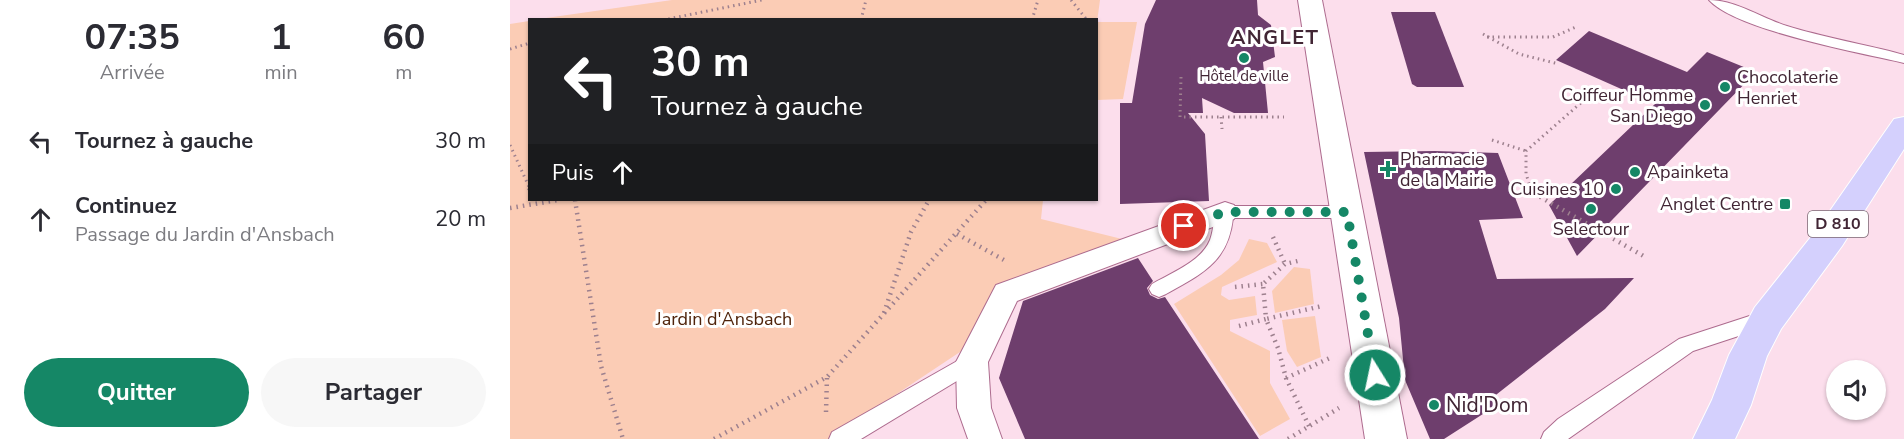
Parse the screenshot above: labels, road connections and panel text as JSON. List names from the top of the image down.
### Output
{
  "streets": {
    "main road": ["D 810"]
  },
  "districts": ["ANGLET"],
  "parks": ["Jardin d'Ansbach"],
  "places": {
    "other": [
      "Hôtel de ville",
      "Chocolaterie Henriet",
      "Coiffeur Homme San Diego",
      "Apainketa",
      "Cuisines 10",
      "Selectour",
      "Nid'Dom"
    ],
    "health": ["Pharmacie de la Mairie"],
    "transit": ["Anglet Centre"]
  },
  "page": {
    "eta": [
      "07:35",
      "Arrivée",
      "1",
      "min",
      "60",
      "m"
    ],
    "turn": ["30 m", "Tournez à gauche"],
    "list": [
      {
        "name": "Tournez à gauche",
        "value": "30 m"
      },
      {
        "name": "Continuez",
        "note": "Passage du Jardin d'Ansbach",
        "value": "20 m"
      }
    ],
    "then": "Puis",
    "buttons": ["Quitter", "Partager"]
  }
}
